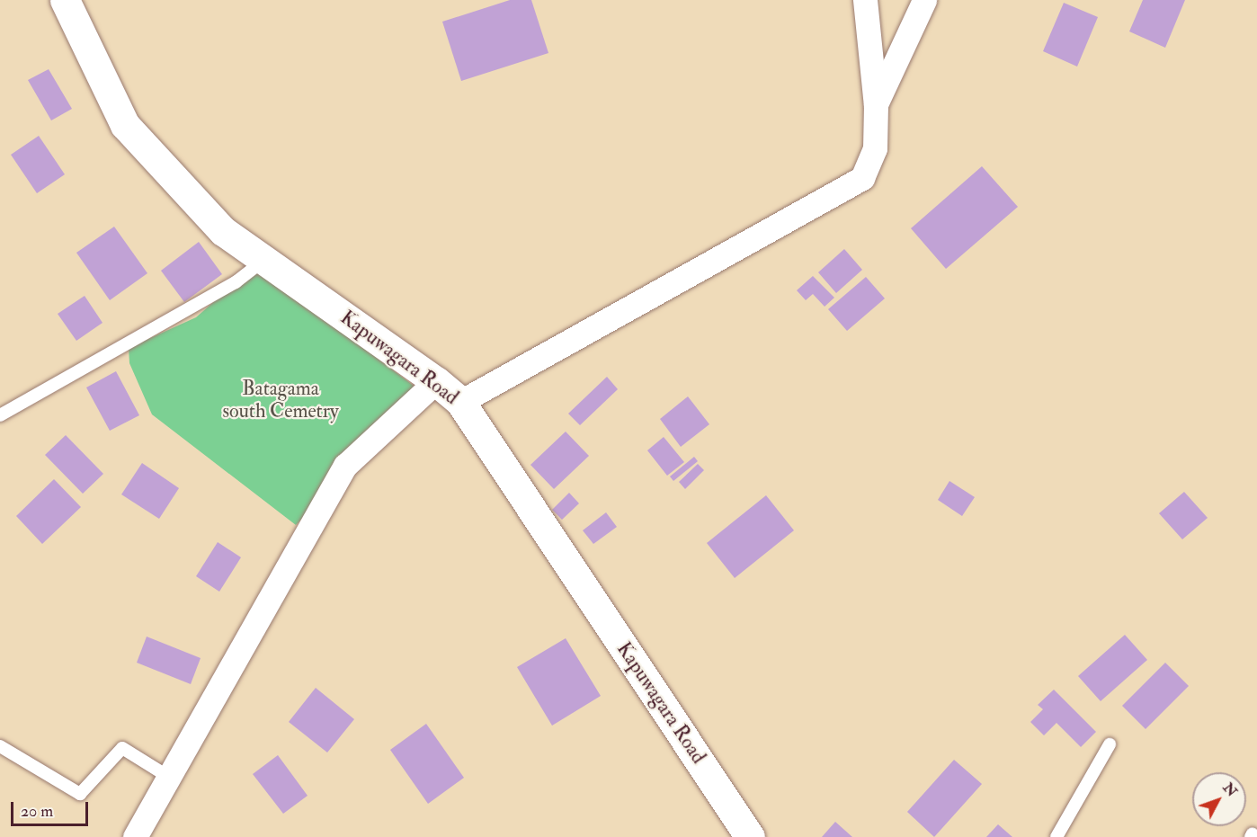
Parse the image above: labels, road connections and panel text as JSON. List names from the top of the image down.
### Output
{
  "streets": {
    "street": ["Kapuwagara Road"]
  },
  "parks": ["Batagama south Cemetry"],
  "scale_bar": "20 m",
  "north": "top right"
}
